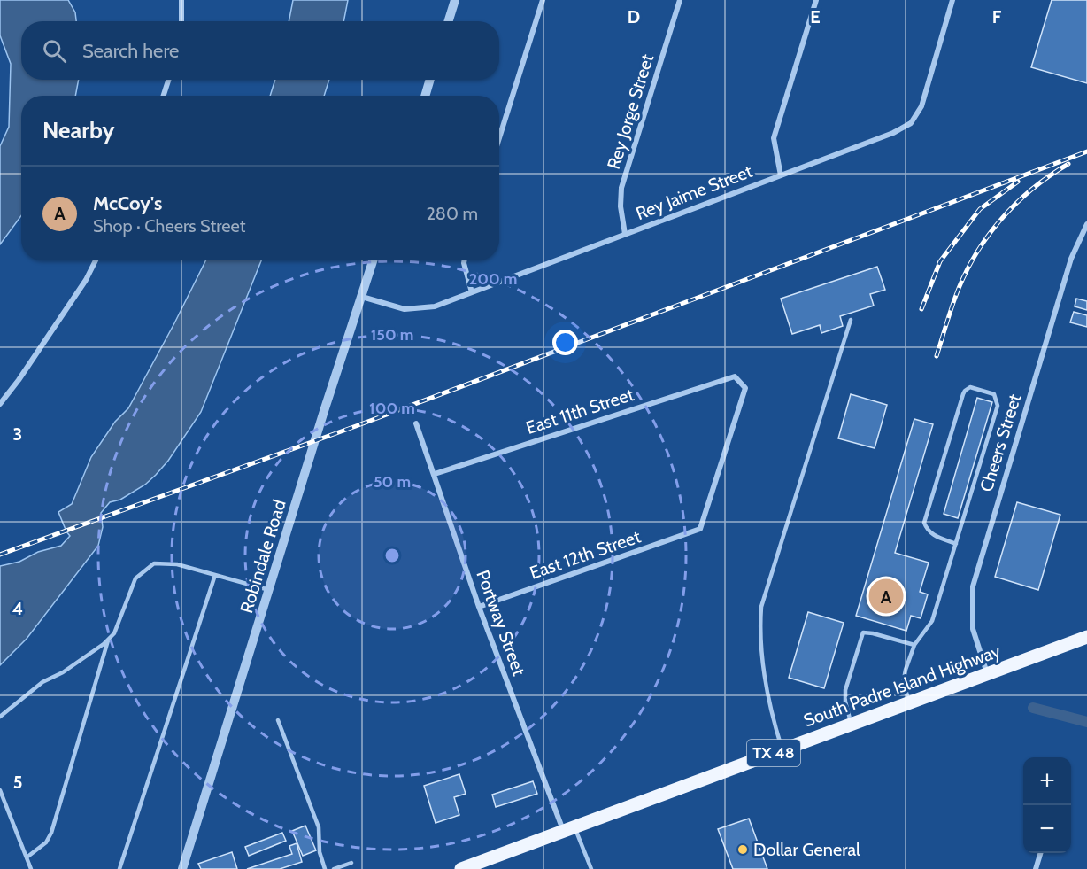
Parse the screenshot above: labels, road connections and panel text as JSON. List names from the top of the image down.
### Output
{
  "streets": {
    "main road": ["South Padre Island Highway", "TX 48"],
    "street": [
      "Rey Jorge Street",
      "Rey Jaime Street",
      "East 11th Street",
      "Cheers Street",
      "East 12th Street",
      "Robindale Road",
      "Portway Street"
    ]
  },
  "crossings": [
    ["Rey Jorge Street", "Rey Jaime Street"],
    ["Rey Jaime Street", "Robindale Road"],
    ["East 11th Street", "East 12th Street"],
    ["East 11th Street", "Portway Street"],
    ["Cheers Street", "South Padre Island Highway"],
    ["East 12th Street", "Portway Street"],
    ["Portway Street", "South Padre Island Highway"]
  ],
  "places": ["Dollar General"],
  "page": {
    "search": "Search here",
    "heading": "Nearby",
    "list": [
      {
        "mark": "A",
        "name": "McCoy's",
        "note": "Shop · Cheers Street",
        "value": "280 m"
      }
    ],
    "pins": "A",
    "map_buttons": ["+", "−"]
  },
  "grid": {
    "columns": ["D", "E", "F"],
    "rows": ["3", "4", "5"]
  },
  "rings": [
    "200 m",
    "150 m",
    "100 m",
    "50 m"
  ]
}
